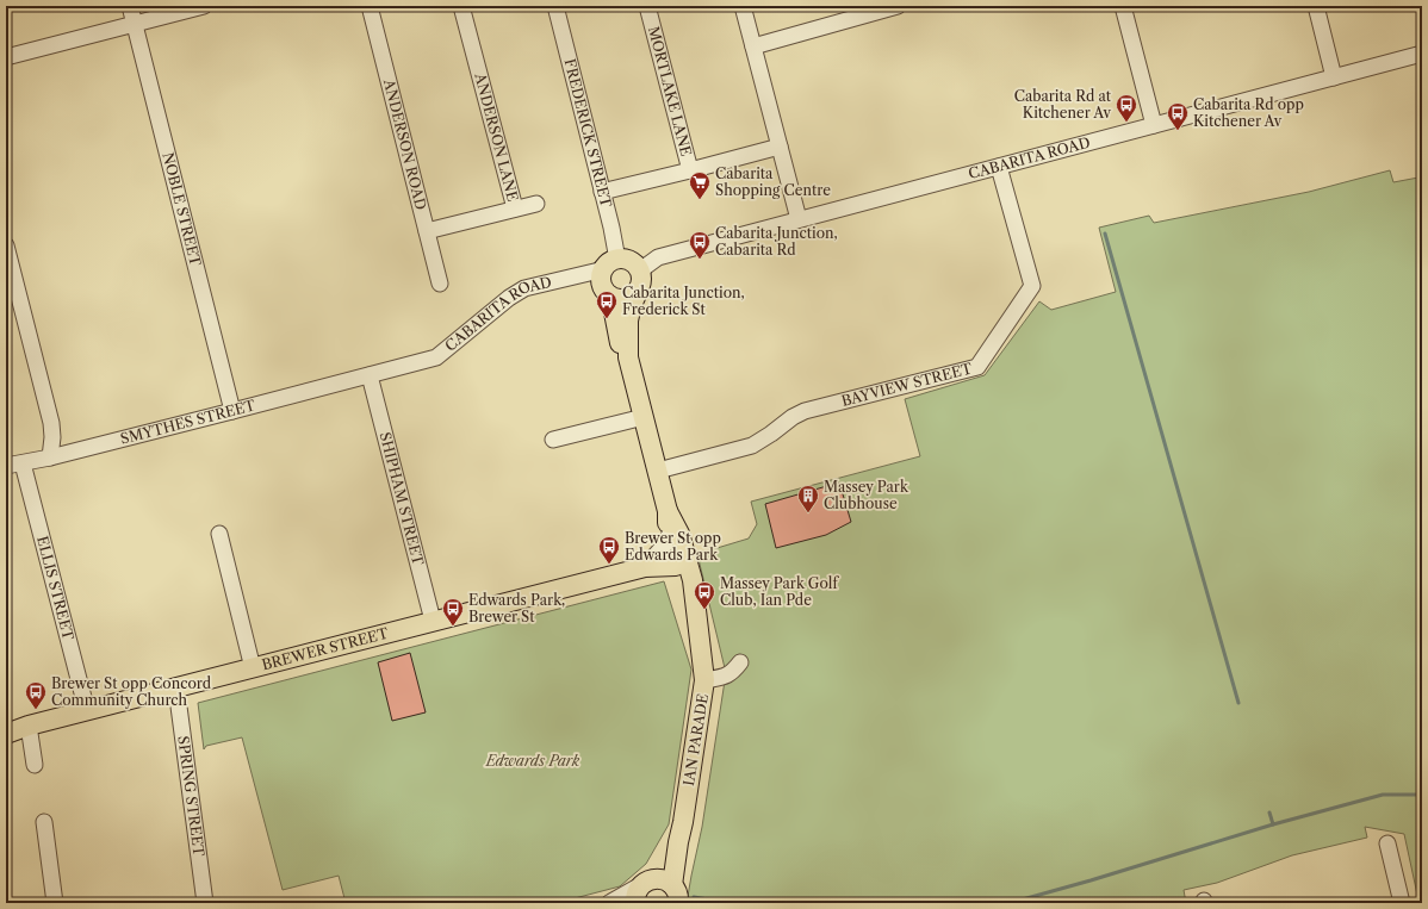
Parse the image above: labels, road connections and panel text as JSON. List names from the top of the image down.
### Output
{
  "streets": {
    "main road": ["BREWER STREET", "IAN PARADE"],
    "street": [
      "MORTLAKE LANE",
      "FREDERICK STREET",
      "ANDERSON LANE",
      "ANDERSON ROAD",
      "CABARITA ROAD",
      "NOBLE STREET",
      "BAYVIEW STREET",
      "SMYTHES STREET",
      "SHIPHAM STREET",
      "ELLIS STREET",
      "SPRING STREET"
    ]
  },
  "crossings": [
    ["FREDERICK STREET", "CABARITA ROAD"],
    ["ANDERSON LANE", "ANDERSON ROAD"],
    ["CABARITA ROAD", "BAYVIEW STREET"],
    ["CABARITA ROAD", "SMYTHES STREET"],
    ["CABARITA ROAD", "SHIPHAM STREET"],
    ["NOBLE STREET", "SMYTHES STREET"],
    ["BAYVIEW STREET", "IAN PARADE"],
    ["SMYTHES STREET", "SHIPHAM STREET"],
    ["SMYTHES STREET", "ELLIS STREET"],
    ["SHIPHAM STREET", "BREWER STREET"],
    ["ELLIS STREET", "BREWER STREET"],
    ["BREWER STREET", "IAN PARADE"],
    ["BREWER STREET", "SPRING STREET"]
  ],
  "parks": ["Edwards Park"],
  "places": {
    "bus stop": [
      "Cabarita Rd at Kitchener Av",
      "Cabarita Rd opp Kitchener Av",
      "Cabarita Junction, Cabarita Rd",
      "Cabarita Junction, Frederick St",
      "Brewer St opp Edwards Park",
      "Massey Park Golf Club, Ian Pde",
      "Edwards Park, Brewer St",
      "Brewer St opp Concord Community Church"
    ],
    "supermarket": ["Cabarita Shopping Centre"],
    "building": ["Massey Park Clubhouse"]
  }
}
